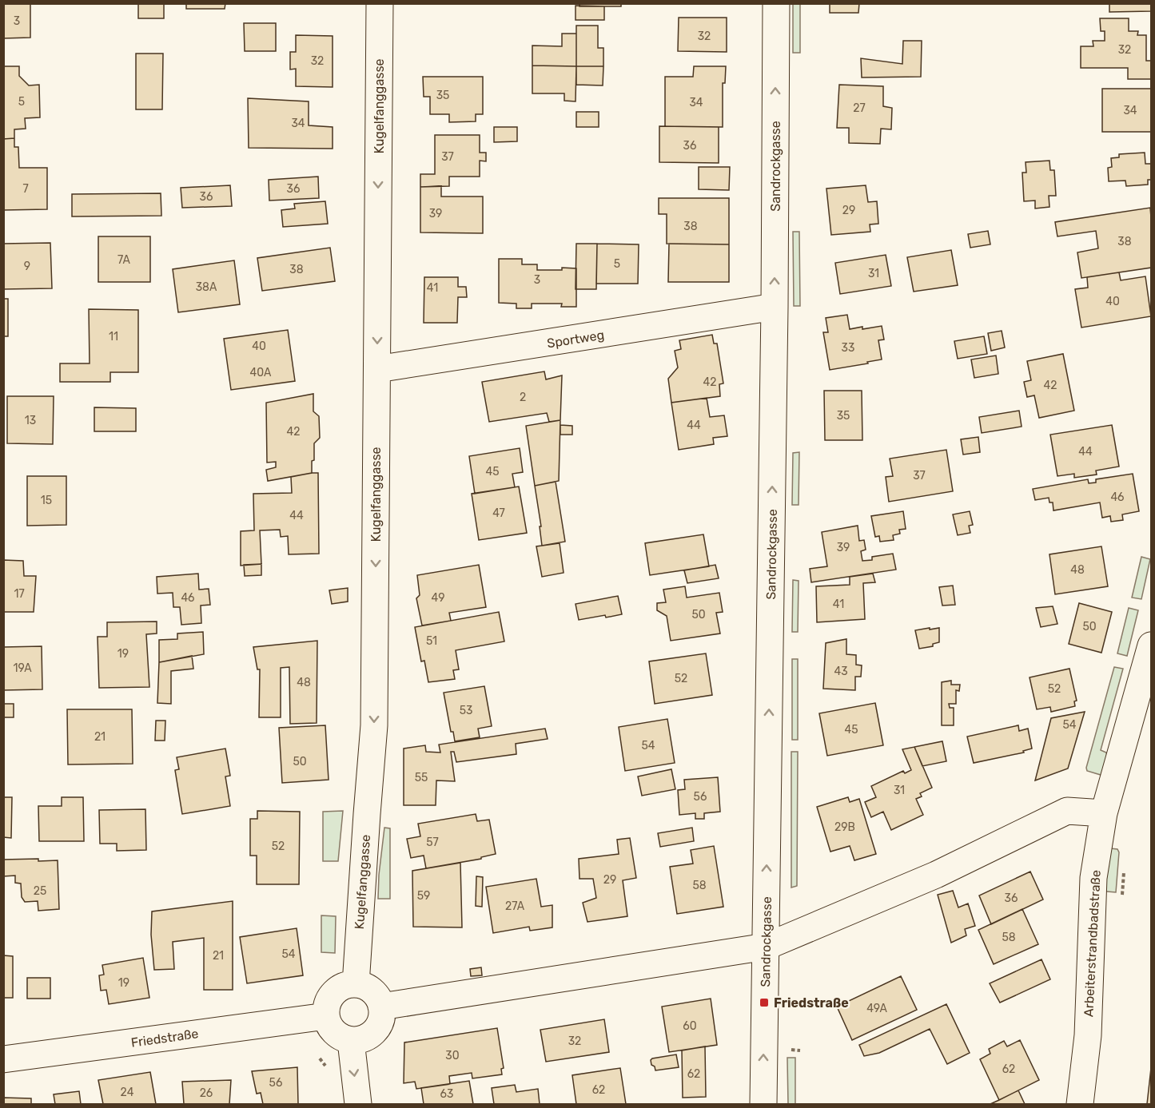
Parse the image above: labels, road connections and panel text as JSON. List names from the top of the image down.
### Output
{
  "streets": {
    "street": [
      "Kugelfanggasse",
      "Sandrockgasse",
      "Sportweg",
      "Arbeiterstrandbadstraße",
      "Friedstraße"
    ]
  },
  "crossings": [
    ["Kugelfanggasse", "Sportweg"],
    ["Kugelfanggasse", "Friedstraße"],
    ["Sandrockgasse", "Sportweg"]
  ],
  "one_way": ["Kugelfanggasse", "Sandrockgasse"],
  "places": {
    "transit": ["Friedstraße"]
  },
  "house_numbers": [
    "3",
    "32",
    "32",
    "32",
    "35",
    "5",
    "34",
    "27",
    "34",
    "34",
    "36",
    "37",
    "7",
    "36",
    "36",
    "29",
    "39",
    "38",
    "38",
    "7A",
    "5",
    "9",
    "38",
    "31",
    "3",
    "38A",
    "41",
    "40",
    "11",
    "40",
    "33",
    "40A",
    "42",
    "42",
    "2",
    "35",
    "13",
    "44",
    "42",
    "44",
    "45",
    "37",
    "46",
    "15",
    "47",
    "44",
    "39",
    "48",
    "17",
    "46",
    "49",
    "41",
    "50",
    "50",
    "51",
    "19",
    "19A",
    "43",
    "52",
    "48",
    "52",
    "53",
    "54",
    "45",
    "21",
    "54",
    "50",
    "55",
    "31",
    "56",
    "29B",
    "57",
    "52",
    "29",
    "58",
    "25",
    "59",
    "36",
    "27A",
    "58",
    "54",
    "21",
    "19",
    "49A",
    "60",
    "32",
    "30",
    "62",
    "62",
    "56",
    "62",
    "24",
    "26",
    "63"
  ]
}
